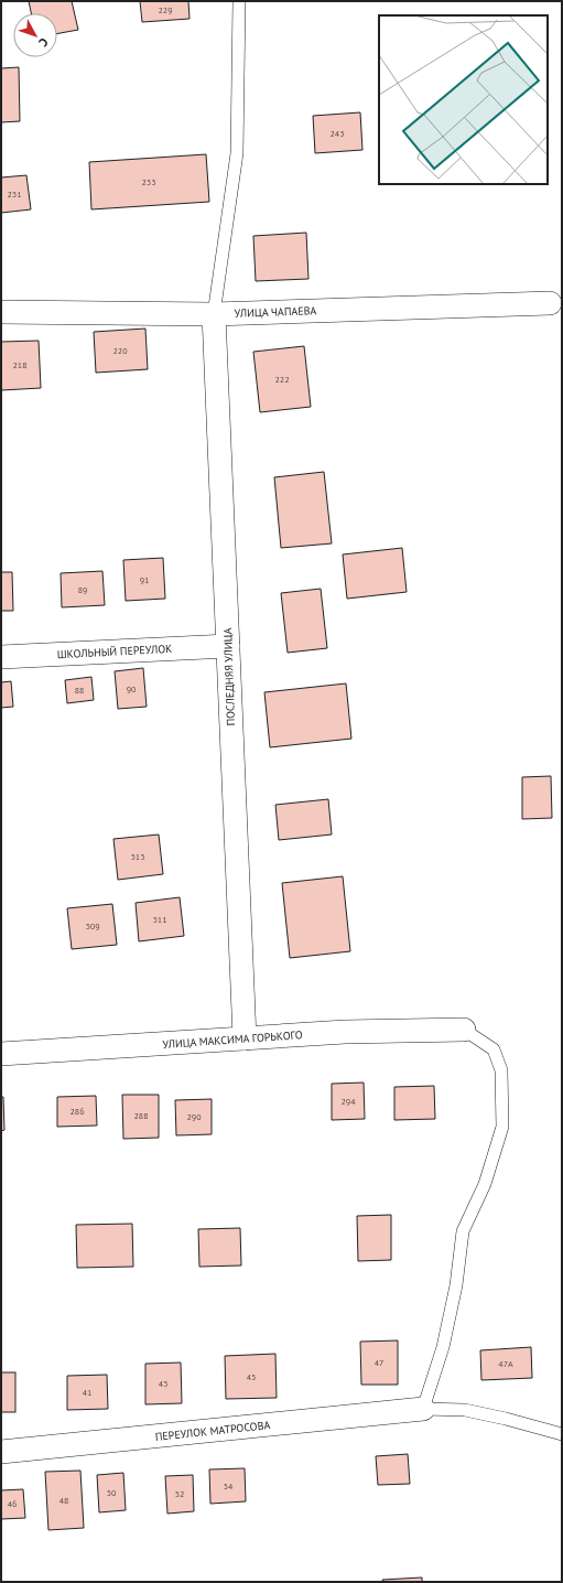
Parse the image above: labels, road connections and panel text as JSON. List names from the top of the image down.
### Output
{
  "streets": {
    "street": [
      "УЛИЦА ЧАПАЕВА",
      "ШКОЛЬНЫЙ ПЕРЕУЛОК",
      "ПОСЛЕДНЯЯ УЛИЦА",
      "УЛИЦА МАКСИМА ГОРЬКОГО",
      "ПЕРЕУЛОК МАТРОСОВА"
    ]
  },
  "crossings": [
    ["УЛИЦА ЧАПАЕВА", "ПОСЛЕДНЯЯ УЛИЦА"],
    ["ШКОЛЬНЫЙ ПЕРЕУЛОК", "ПОСЛЕДНЯЯ УЛИЦА"],
    ["ПОСЛЕДНЯЯ УЛИЦА", "УЛИЦА МАКСИМА ГОРЬКОГО"]
  ],
  "house_numbers": [
    "229",
    "243",
    "233",
    "231",
    "220",
    "218",
    "222",
    "91",
    "89",
    "90",
    "88",
    "313",
    "311",
    "309",
    "294",
    "286",
    "288",
    "290",
    "47",
    "47А",
    "45",
    "43",
    "41",
    "54",
    "50",
    "52",
    "48",
    "46"
  ],
  "north": "bottom right"
}
